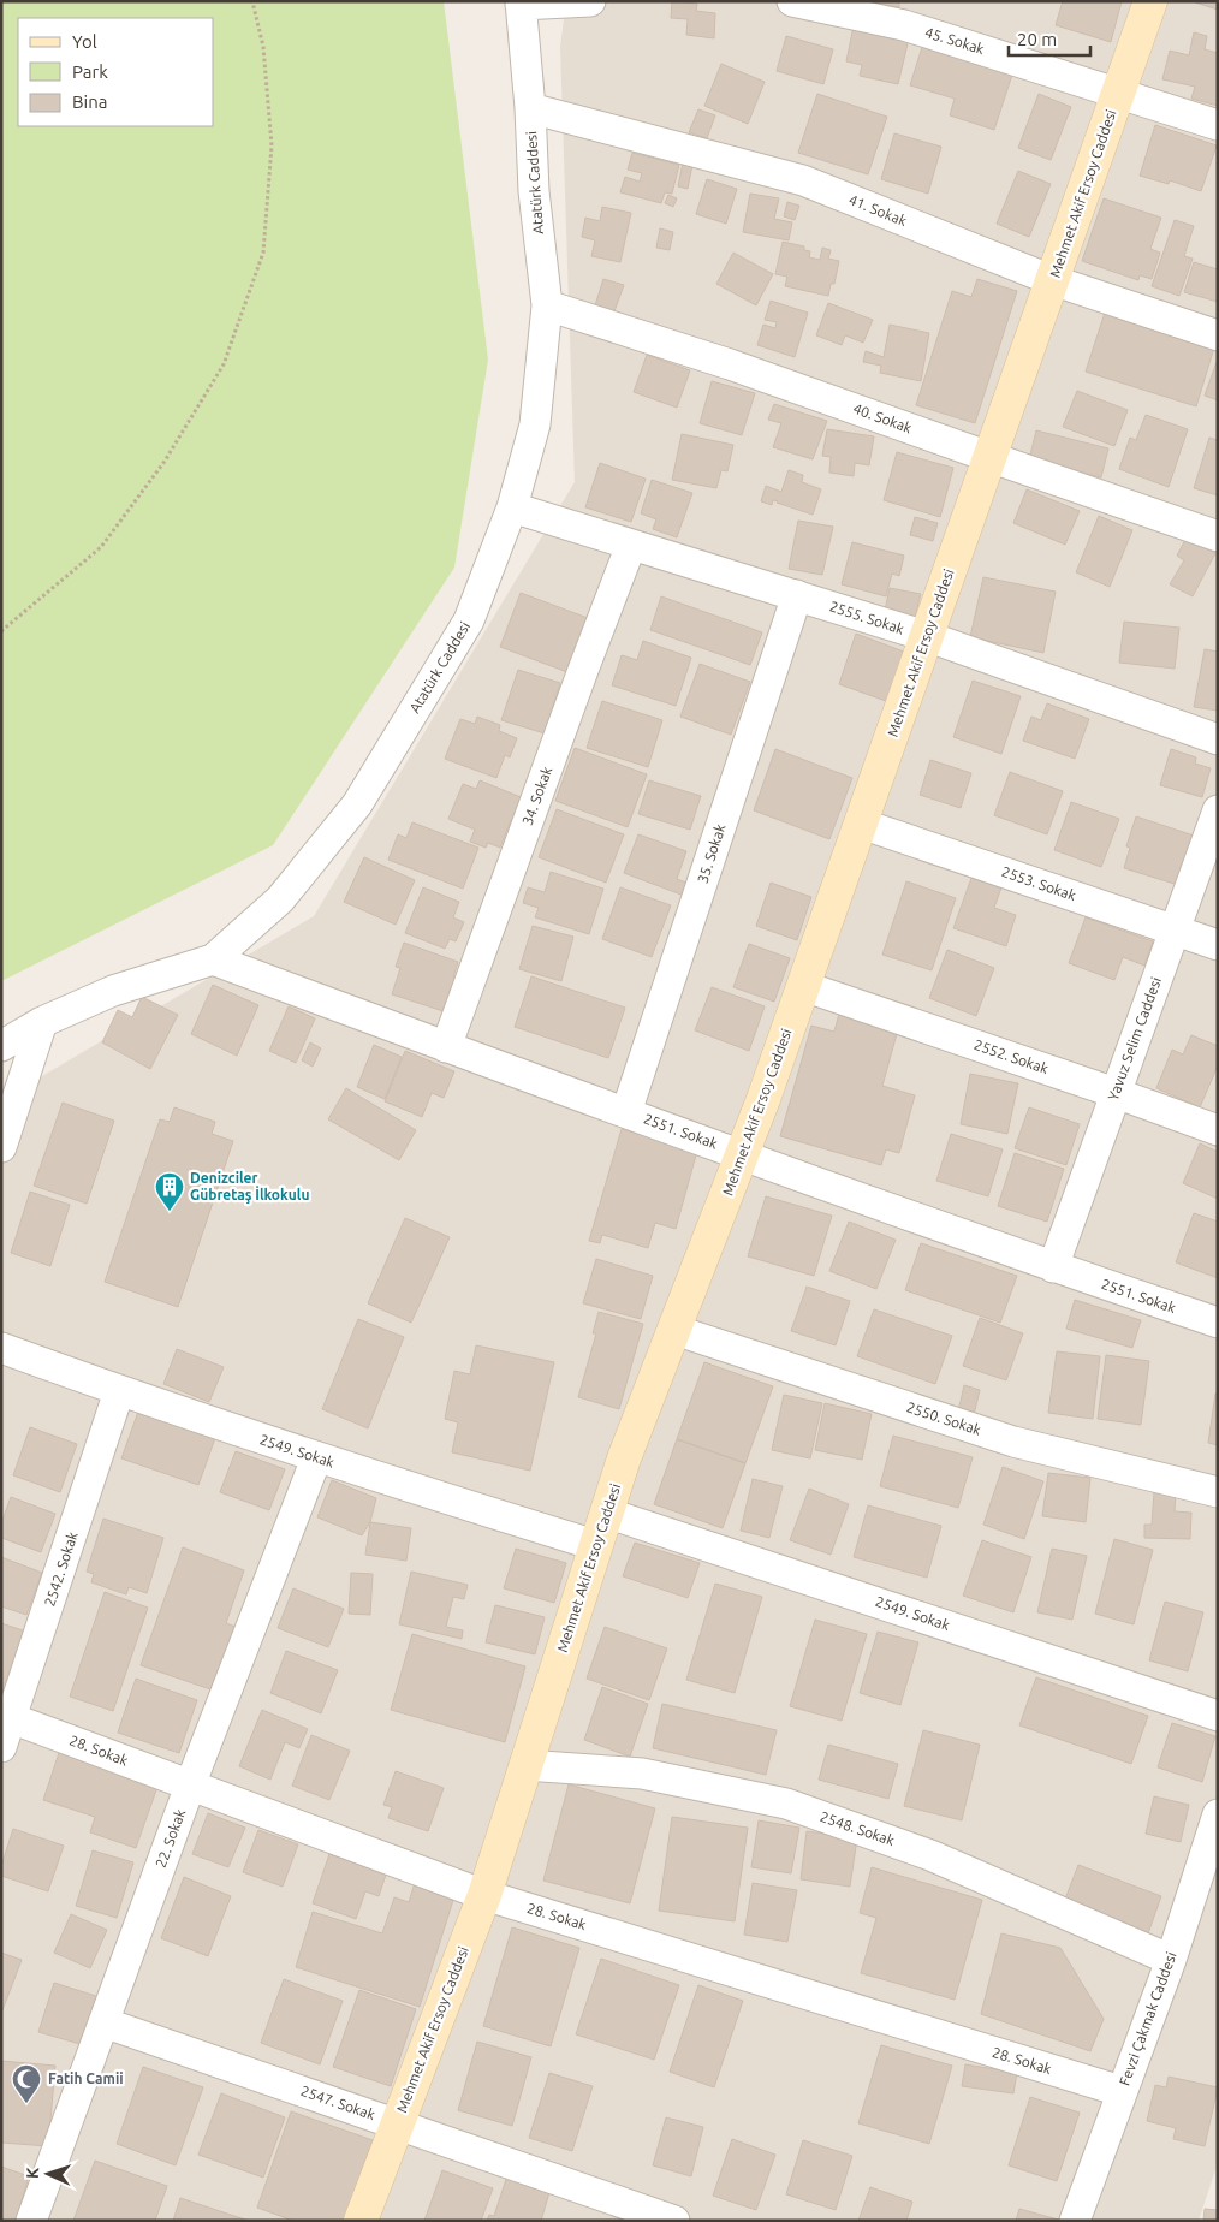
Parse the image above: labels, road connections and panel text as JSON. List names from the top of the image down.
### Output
{
  "streets": {
    "street": [
      "45. Sokak",
      "Atatürk Caddesi",
      "Mehmet Akif Ersoy Caddesi",
      "41. Sokak",
      "40. Sokak",
      "2555. Sokak",
      "34. Sokak",
      "35. Sokak",
      "2553. Sokak",
      "Yavuz Selim Caddesi",
      "2552. Sokak",
      "2551. Sokak",
      "2550. Sokak",
      "2549. Sokak",
      "2542. Sokak",
      "28. Sokak",
      "2548. Sokak",
      "22. Sokak",
      "Fevzi Çakmak Caddesi",
      "2547. Sokak"
    ]
  },
  "crossings": [
    ["45. Sokak", "Mehmet Akif Ersoy Caddesi"],
    ["Atatürk Caddesi", "41. Sokak"],
    ["Atatürk Caddesi", "40. Sokak"],
    ["Atatürk Caddesi", "2555. Sokak"],
    ["Atatürk Caddesi", "2551. Sokak"],
    ["Mehmet Akif Ersoy Caddesi", "41. Sokak"],
    ["Mehmet Akif Ersoy Caddesi", "40. Sokak"],
    ["Mehmet Akif Ersoy Caddesi", "2555. Sokak"],
    ["Mehmet Akif Ersoy Caddesi", "2553. Sokak"],
    ["Mehmet Akif Ersoy Caddesi", "2552. Sokak"],
    ["Mehmet Akif Ersoy Caddesi", "2551. Sokak"],
    ["Mehmet Akif Ersoy Caddesi", "2550. Sokak"],
    ["Mehmet Akif Ersoy Caddesi", "2549. Sokak"],
    ["Mehmet Akif Ersoy Caddesi", "28. Sokak"],
    ["Mehmet Akif Ersoy Caddesi", "2548. Sokak"],
    ["Mehmet Akif Ersoy Caddesi", "2547. Sokak"],
    ["2555. Sokak", "34. Sokak"],
    ["2555. Sokak", "35. Sokak"],
    ["34. Sokak", "2551. Sokak"],
    ["35. Sokak", "2551. Sokak"],
    ["2553. Sokak", "Yavuz Selim Caddesi"],
    ["Yavuz Selim Caddesi", "2552. Sokak"],
    ["Yavuz Selim Caddesi", "2551. Sokak"],
    ["2549. Sokak", "2542. Sokak"],
    ["2549. Sokak", "22. Sokak"],
    ["2542. Sokak", "28. Sokak"],
    ["28. Sokak", "22. Sokak"],
    ["28. Sokak", "Fevzi Çakmak Caddesi"],
    ["2548. Sokak", "Fevzi Çakmak Caddesi"],
    ["22. Sokak", "2547. Sokak"]
  ],
  "places": {
    "building": ["Denizciler Gübretaş İlkokulu"],
    "mosque": ["Fatih Camii"]
  },
  "legend": ["Yol", "Park", "Bina"],
  "scale_bar": "20 m",
  "north": "left"
}
